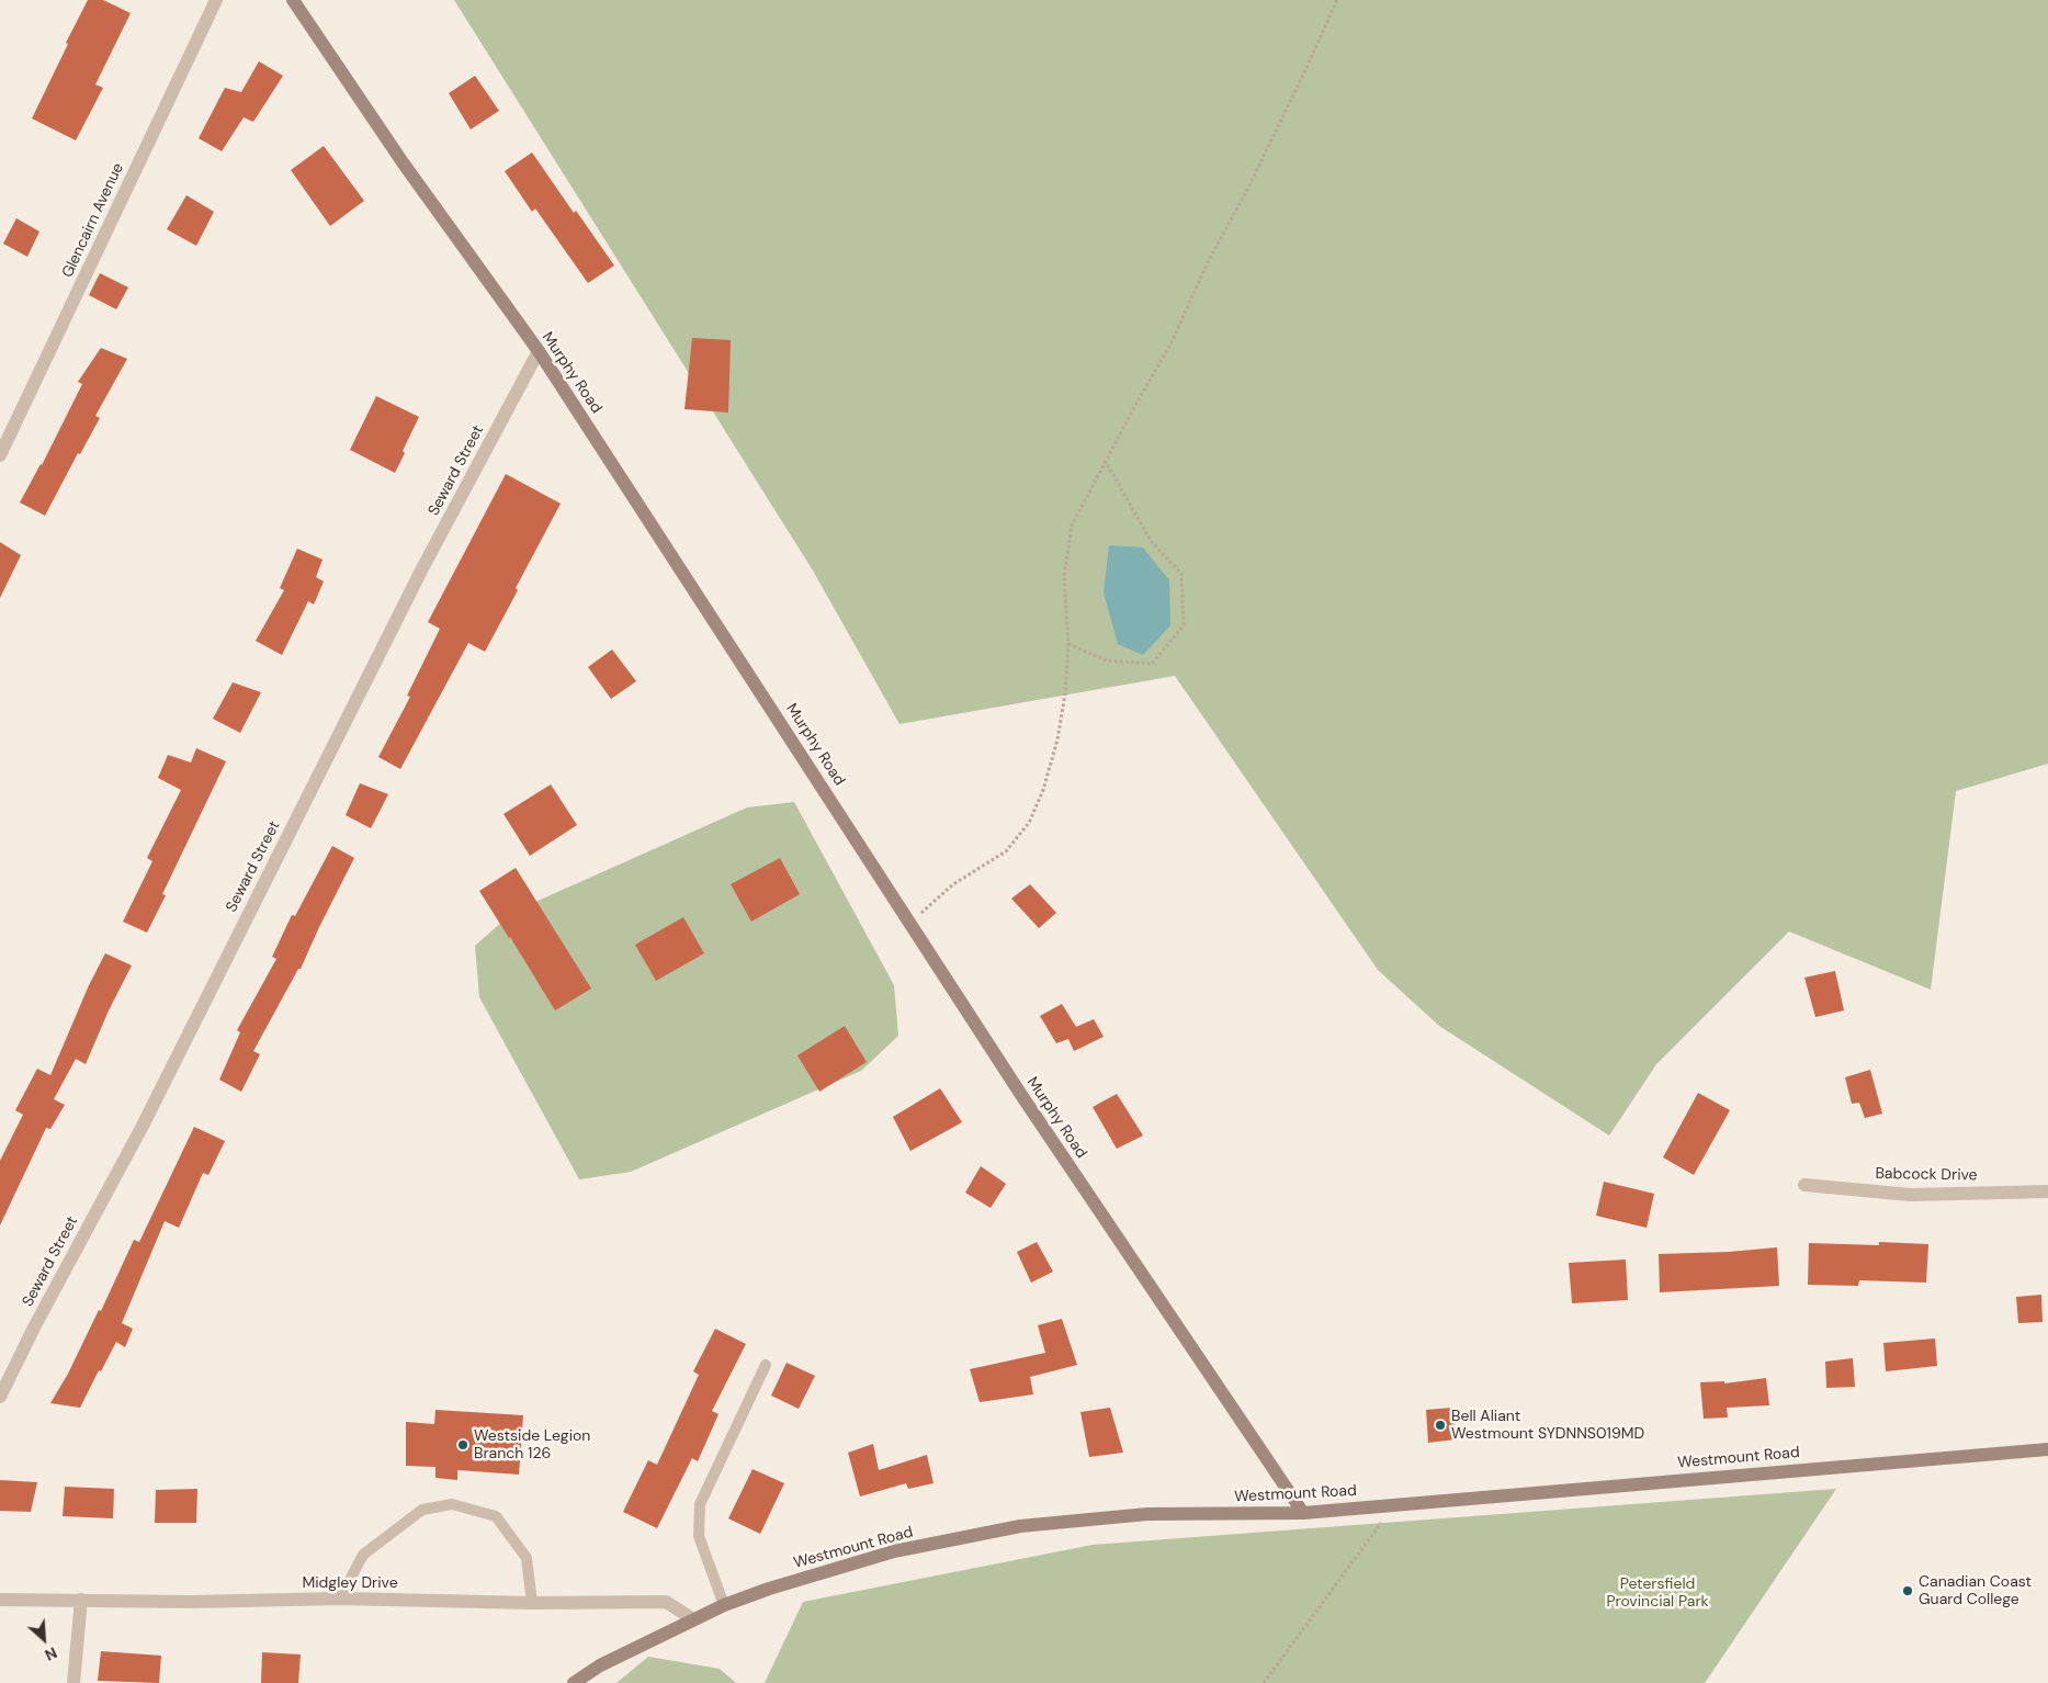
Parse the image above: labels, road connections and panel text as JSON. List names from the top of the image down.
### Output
{
  "streets": {
    "street": [
      "Glencairn Avenue",
      "Murphy Road",
      "Seward Street",
      "Babcock Drive",
      "Westmount Road",
      "Midgley Drive"
    ]
  },
  "crossings": [
    ["Murphy Road", "Seward Street"],
    ["Murphy Road", "Westmount Road"],
    ["Westmount Road", "Midgley Drive"]
  ],
  "parks": ["Petersfield Provincial Park"],
  "places": ["Bell Aliant Westmount SYDNNS019MD", "Westside Legion Branch 126", "Canadian Coast Guard College"],
  "north": "bottom right"
}
